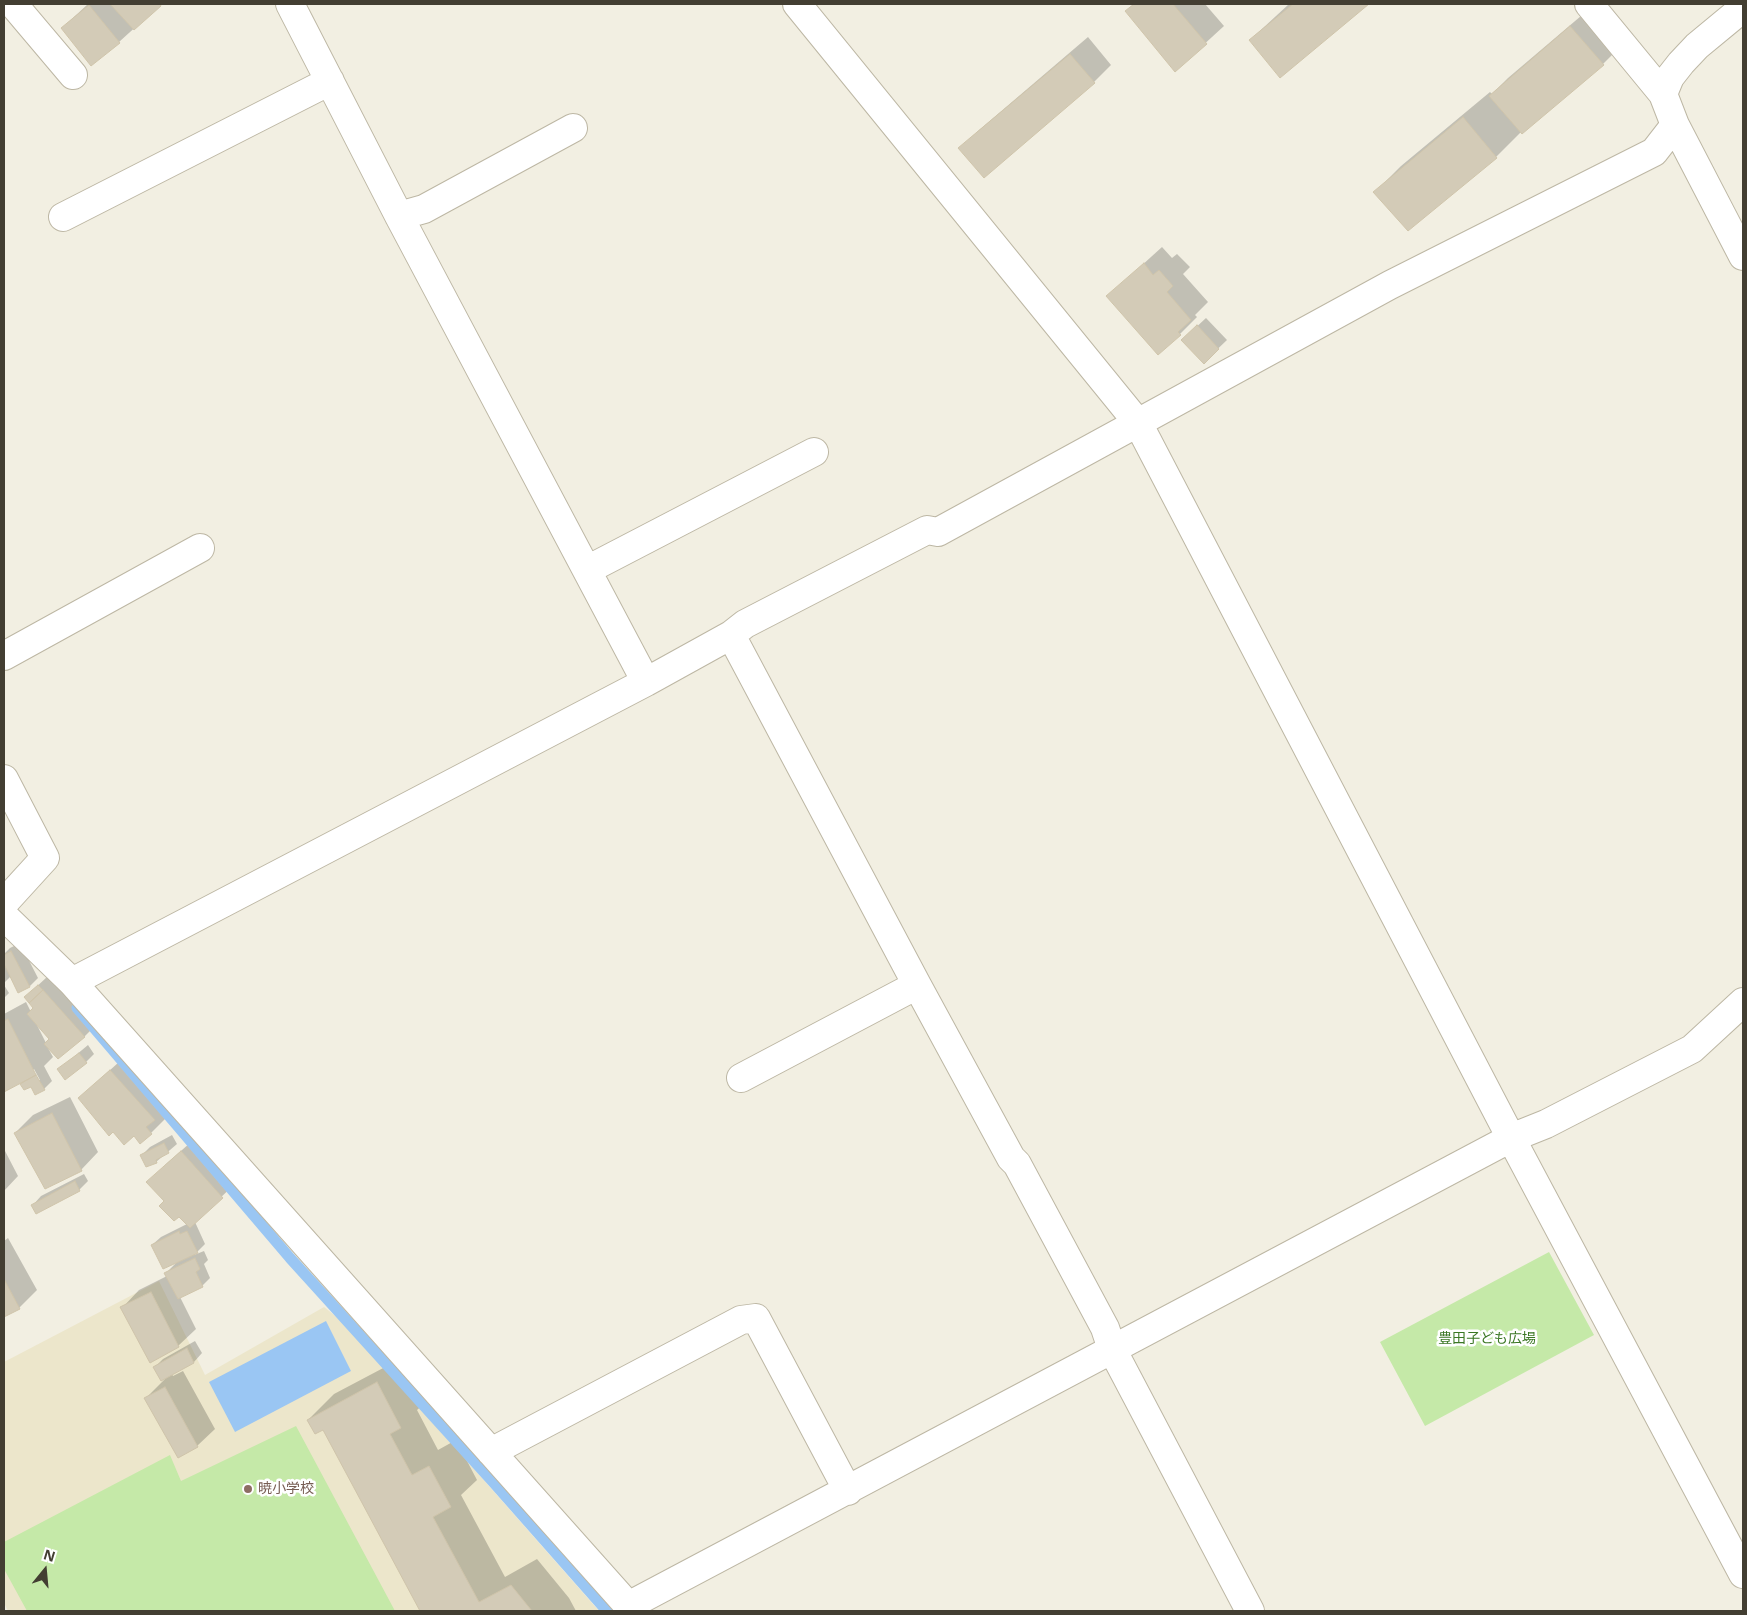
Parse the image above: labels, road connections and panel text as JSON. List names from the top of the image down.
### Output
{
  "parks": ["豊田子ども広場"],
  "places": ["暁小学校"],
  "north": "top"
}
